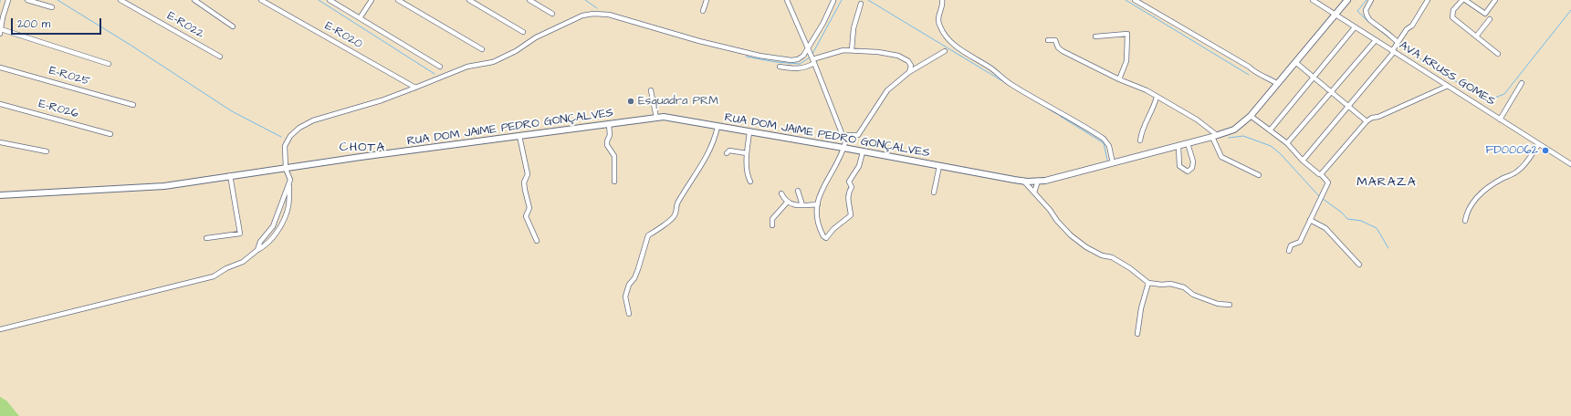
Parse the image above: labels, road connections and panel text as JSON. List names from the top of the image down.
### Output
{
  "streets": {
    "main road": ["RUA DOM JAIME PEDRO GONÇALVES"],
    "street": [
      "E-R022",
      "E-R020",
      "AVA KRUSS GOMES",
      "E-R025",
      "E-R026"
    ]
  },
  "crossings": [
    ["AVA KRUSS GOMES", "RUA DOM JAIME PEDRO GONÇALVES"]
  ],
  "districts": ["CHOTA", "MARAZA"],
  "places": ["Esquadra PRM", "FD00062"],
  "scale_bar": "200 m"
}
